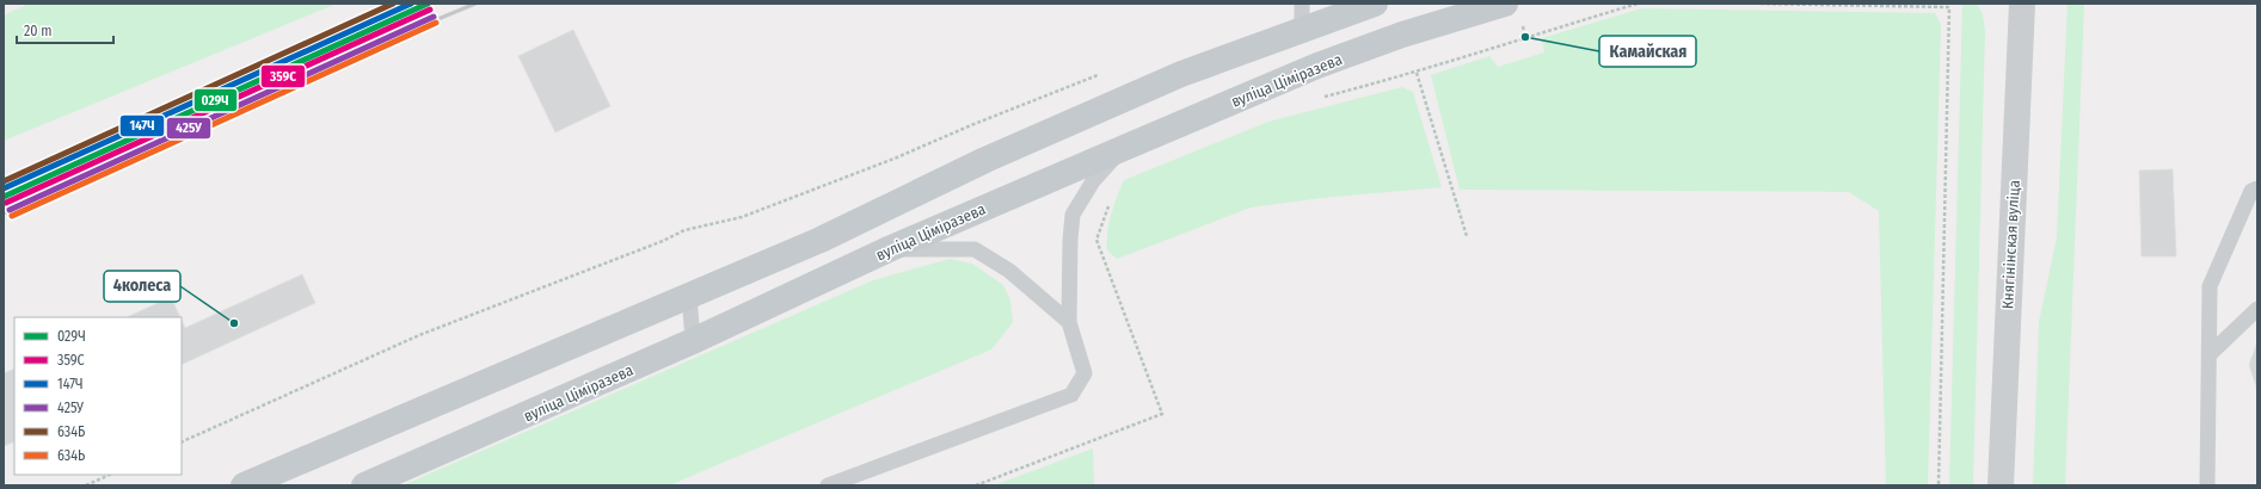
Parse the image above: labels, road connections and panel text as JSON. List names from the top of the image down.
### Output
{
  "streets": {
    "main road": ["вуліца Ціміразева"],
    "street": ["Княгінінская вуліца"]
  },
  "places": ["Камайская", "4колеса"],
  "lines": [
    "transit line 029Ч",
    "transit line 147Ч",
    "transit line 634Б",
    "transit line 359С",
    "transit line 425У",
    "transit line 634Ь"
  ],
  "legend": [
    "029Ч",
    "359С",
    "147Ч",
    "425У",
    "634Б",
    "634Ь"
  ],
  "scale_bar": "20 m"
}
